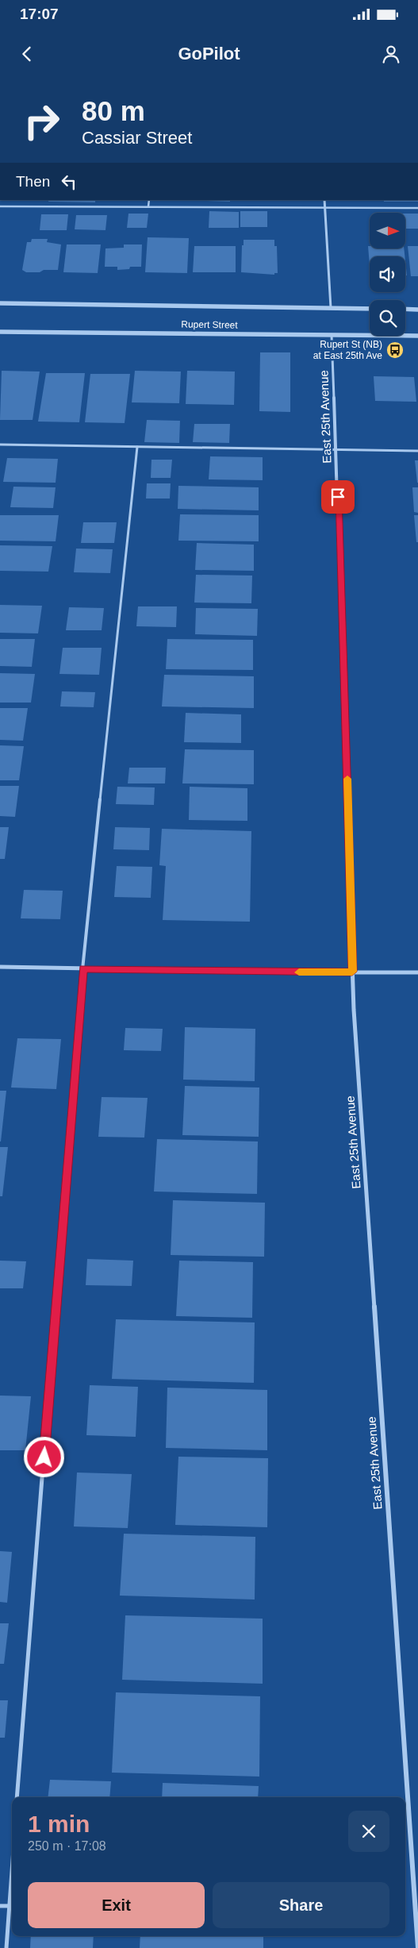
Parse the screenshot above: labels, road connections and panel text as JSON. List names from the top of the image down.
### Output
{
  "streets": {
    "street": ["Rupert Street", "East 25th Avenue"]
  },
  "crossings": [
    ["Rupert Street", "East 25th Avenue"]
  ],
  "places": {
    "bus stop": ["Rupert St (NB) at East 25th Ave"]
  },
  "north": "right",
  "page": {
    "status": "17:07",
    "header": "GoPilot",
    "turn": ["80 m", "Cassiar Street"],
    "then": "Then",
    "heading": ["1 min", "250 m · 17:08"],
    "buttons": ["Exit", "Share"]
  }
}
